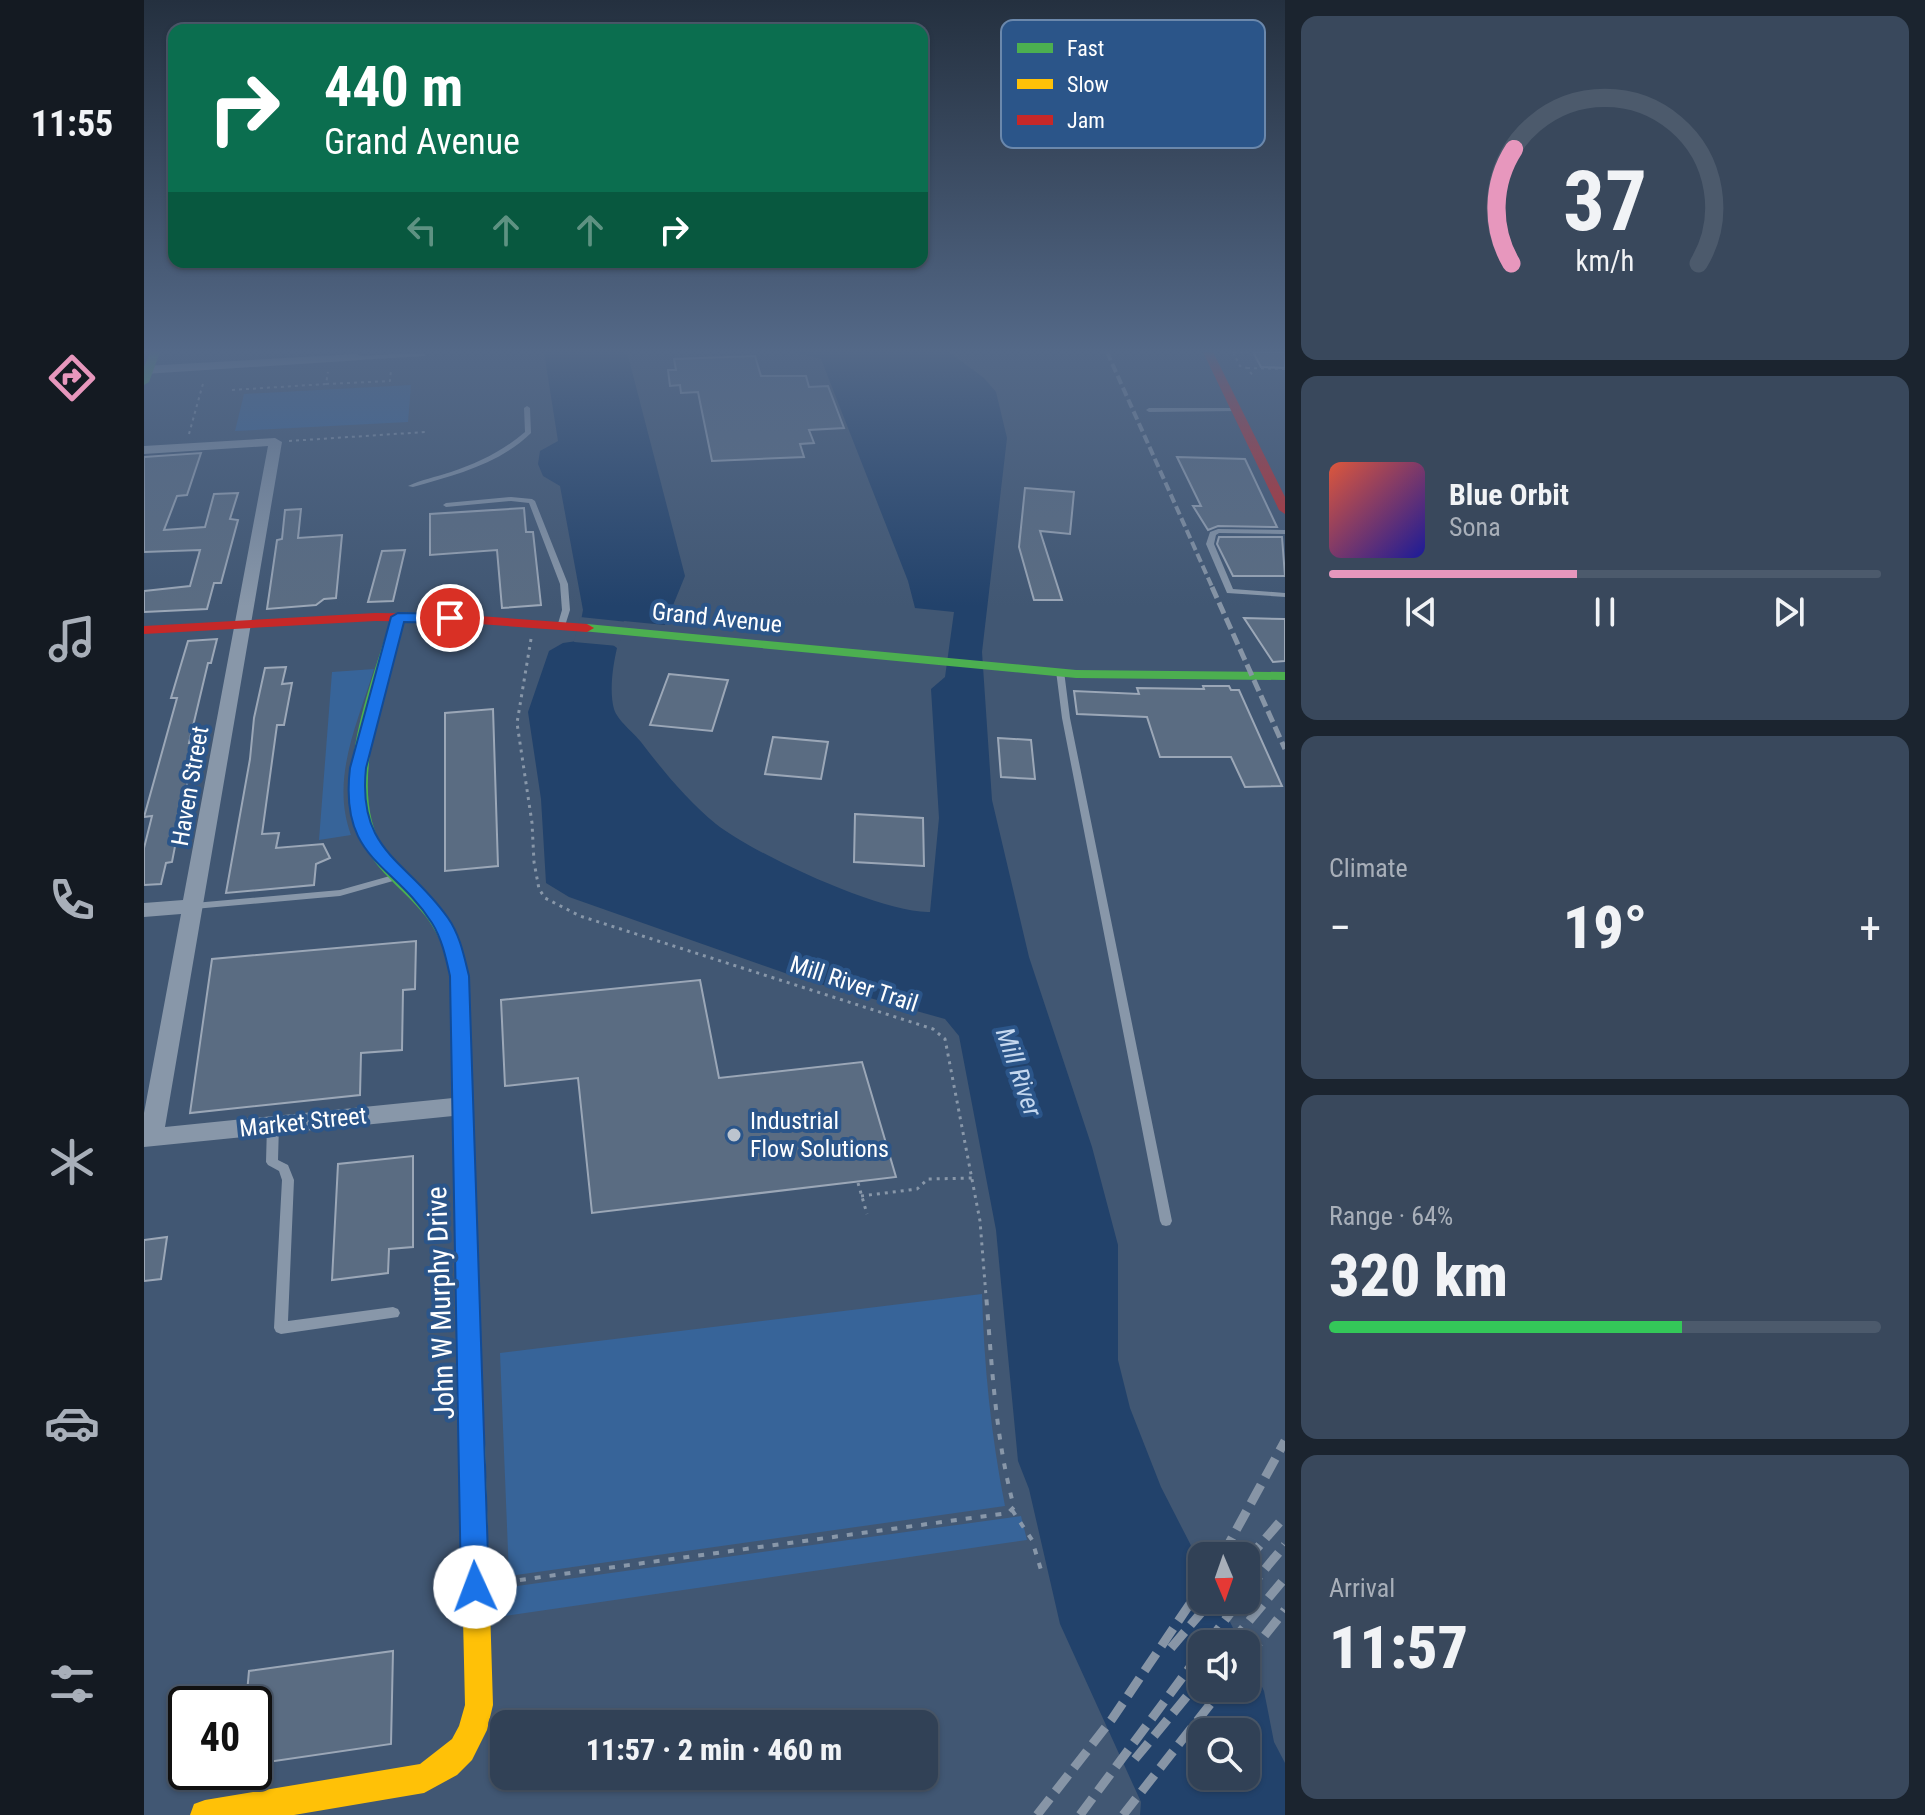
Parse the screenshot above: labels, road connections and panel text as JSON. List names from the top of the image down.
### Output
{
  "streets": {
    "main road": ["Grand Avenue", "John W Murphy Drive"],
    "street": ["Haven Street", "Market Street"],
    "path": ["Mill River Trail"]
  },
  "crossings": [
    ["Grand Avenue", "Haven Street"],
    ["Grand Avenue", "John W Murphy Drive"],
    ["Haven Street", "Market Street"],
    ["Market Street", "John W Murphy Drive"]
  ],
  "water": ["Mill River"],
  "places": ["Industrial Flow Solutions"],
  "legend": ["Fast", "Slow", "Jam"],
  "north": "bottom",
  "page": {
    "tabs": "11:55",
    "turn": ["440 m", "Grand Avenue"],
    "song": ["Blue Orbit", "Sona"],
    "tile": [
      "Climate",
      ["Range · 64%", "320 km"],
      ["Arrival", "11:57"]
    ],
    "heat": ["−", "19°", "+"],
    "limit": "40",
    "trip": "11:57 · 2 min · 460 m",
    "gauge": ["37", "km/h"]
  }
}
